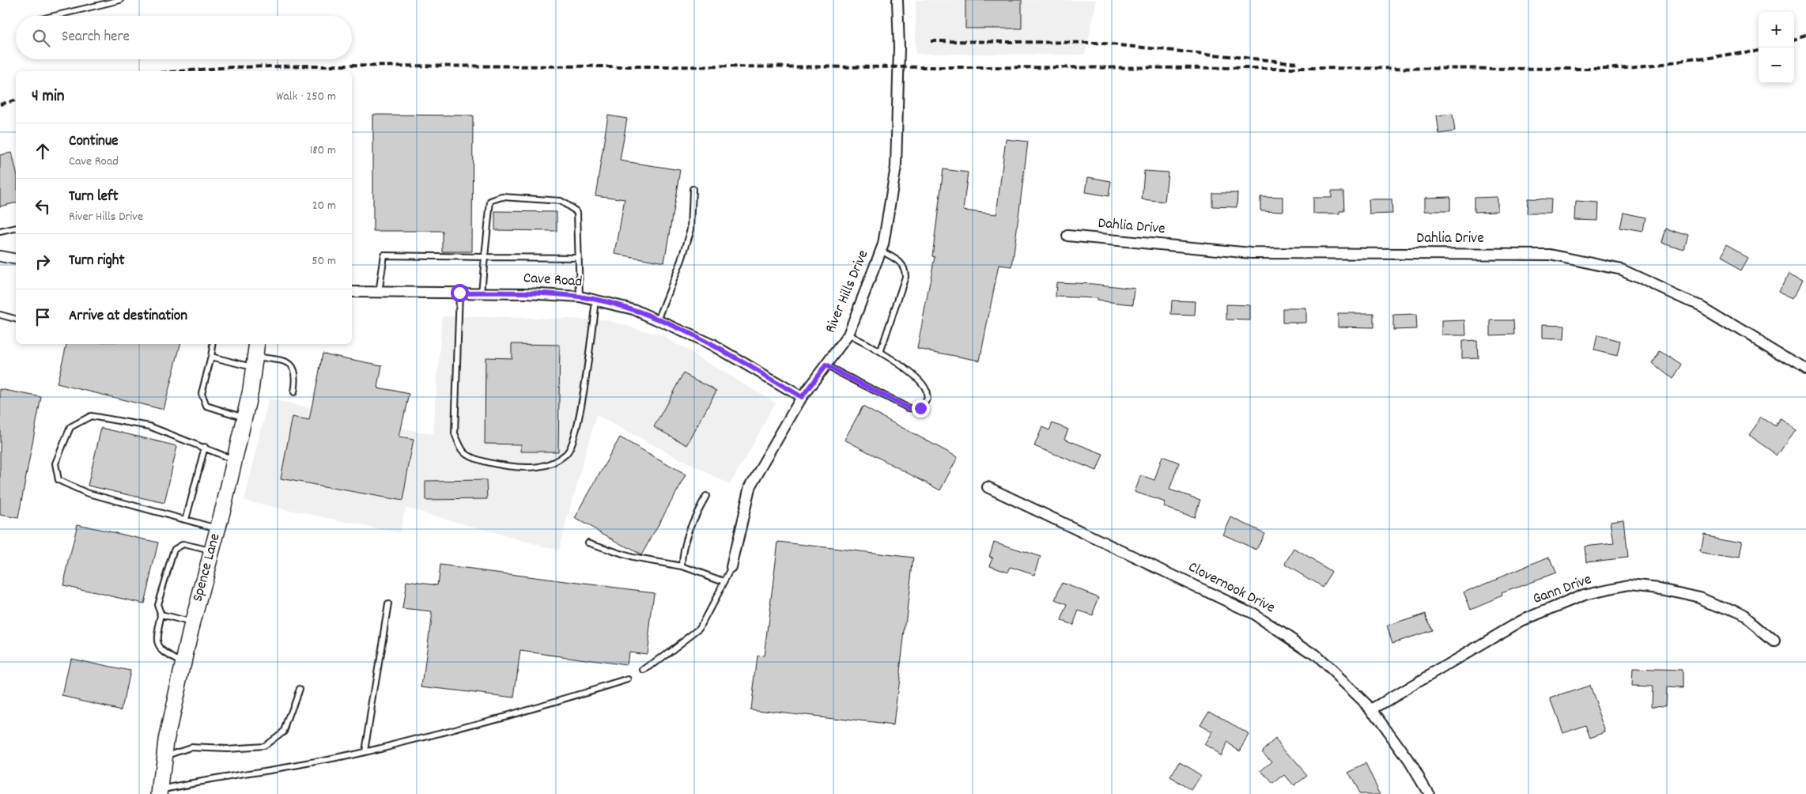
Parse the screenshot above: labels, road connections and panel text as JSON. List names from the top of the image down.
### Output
{
  "streets": {
    "main road": ["Spence Lane"],
    "street": [
      "Dahlia Drive",
      "Cave Road",
      "River Hills Drive",
      "Clovernook Drive",
      "Gann Drive"
    ]
  },
  "crossings": [
    ["Cave Road", "River Hills Drive"],
    ["Clovernook Drive", "Gann Drive"]
  ],
  "page": {
    "map_buttons": ["+", "−"],
    "search": "Search here",
    "heading": ["4 min", "Walk · 250 m"],
    "list": [
      ["Continue", "Cave Road", "180 m"],
      ["Turn left", "River Hills Drive", "20 m"],
      ["Turn right", "50 m"],
      "Arrive at destination"
    ]
  }
}
